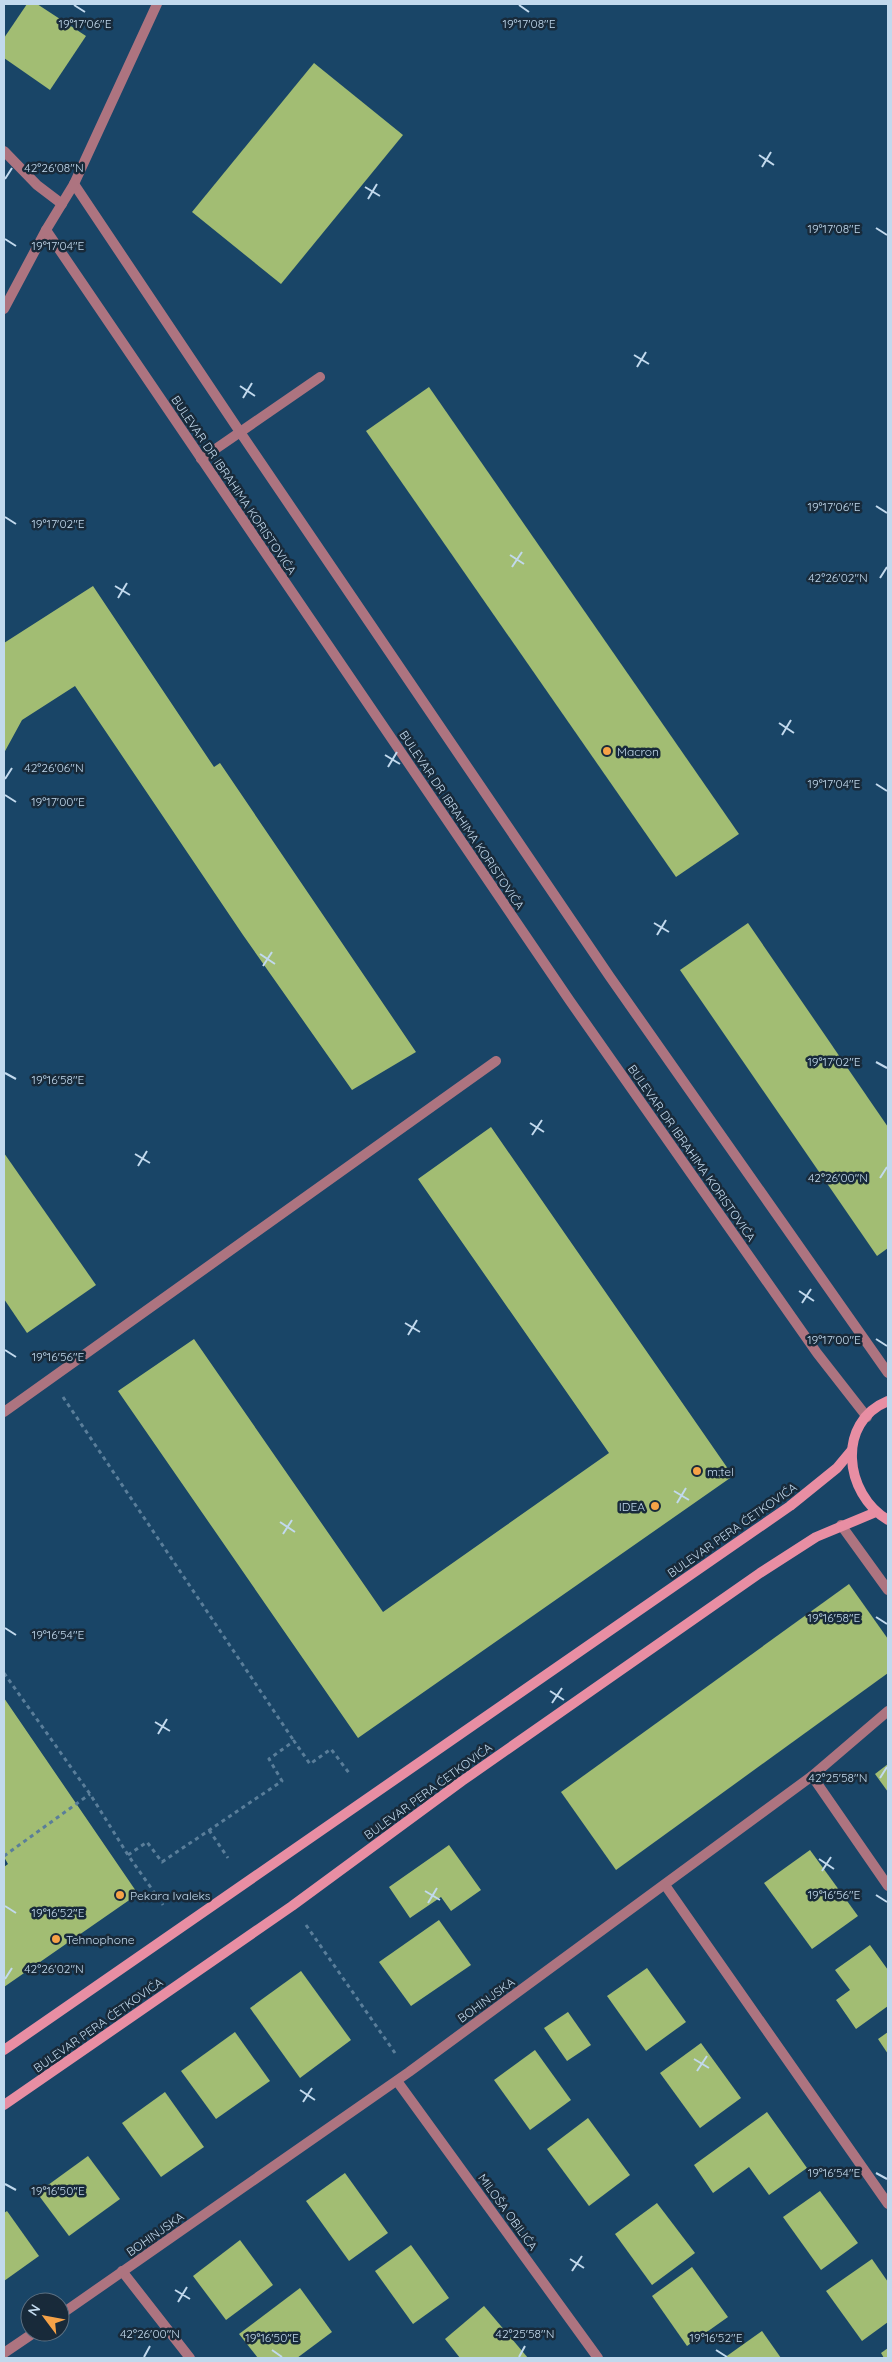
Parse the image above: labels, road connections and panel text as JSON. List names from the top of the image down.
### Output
{
  "streets": {
    "main road": ["BULEVAR PERA ĆETKOVIĆA"],
    "street": ["BULEVAR DR IBRAHIMA KORISTOVIĆA", "BOHINJSKA", "MILOŠA OBILIĆA"]
  },
  "crossings": [
    ["BOHINJSKA", "MILOŠA OBILIĆA"]
  ],
  "places": [
    "Macron",
    "m:tel",
    "IDEA",
    "Pekara Ivaleks",
    "Tehnophone"
  ],
  "north": "top left",
  "coordinates": [
    "19°17'06\"E",
    "19°17'08\"E",
    "42°26'08\"N",
    "19°17'04\"E",
    "19°17'02\"E",
    "42°26'02\"N",
    "42°26'06\"N",
    "19°17'00\"E",
    "19°16'58\"E",
    "42°26'00\"N",
    "19°16'56\"E",
    "19°16'54\"E",
    "42°25'58\"N",
    "19°16'52\"E",
    "19°16'50\"E"
  ]
}
